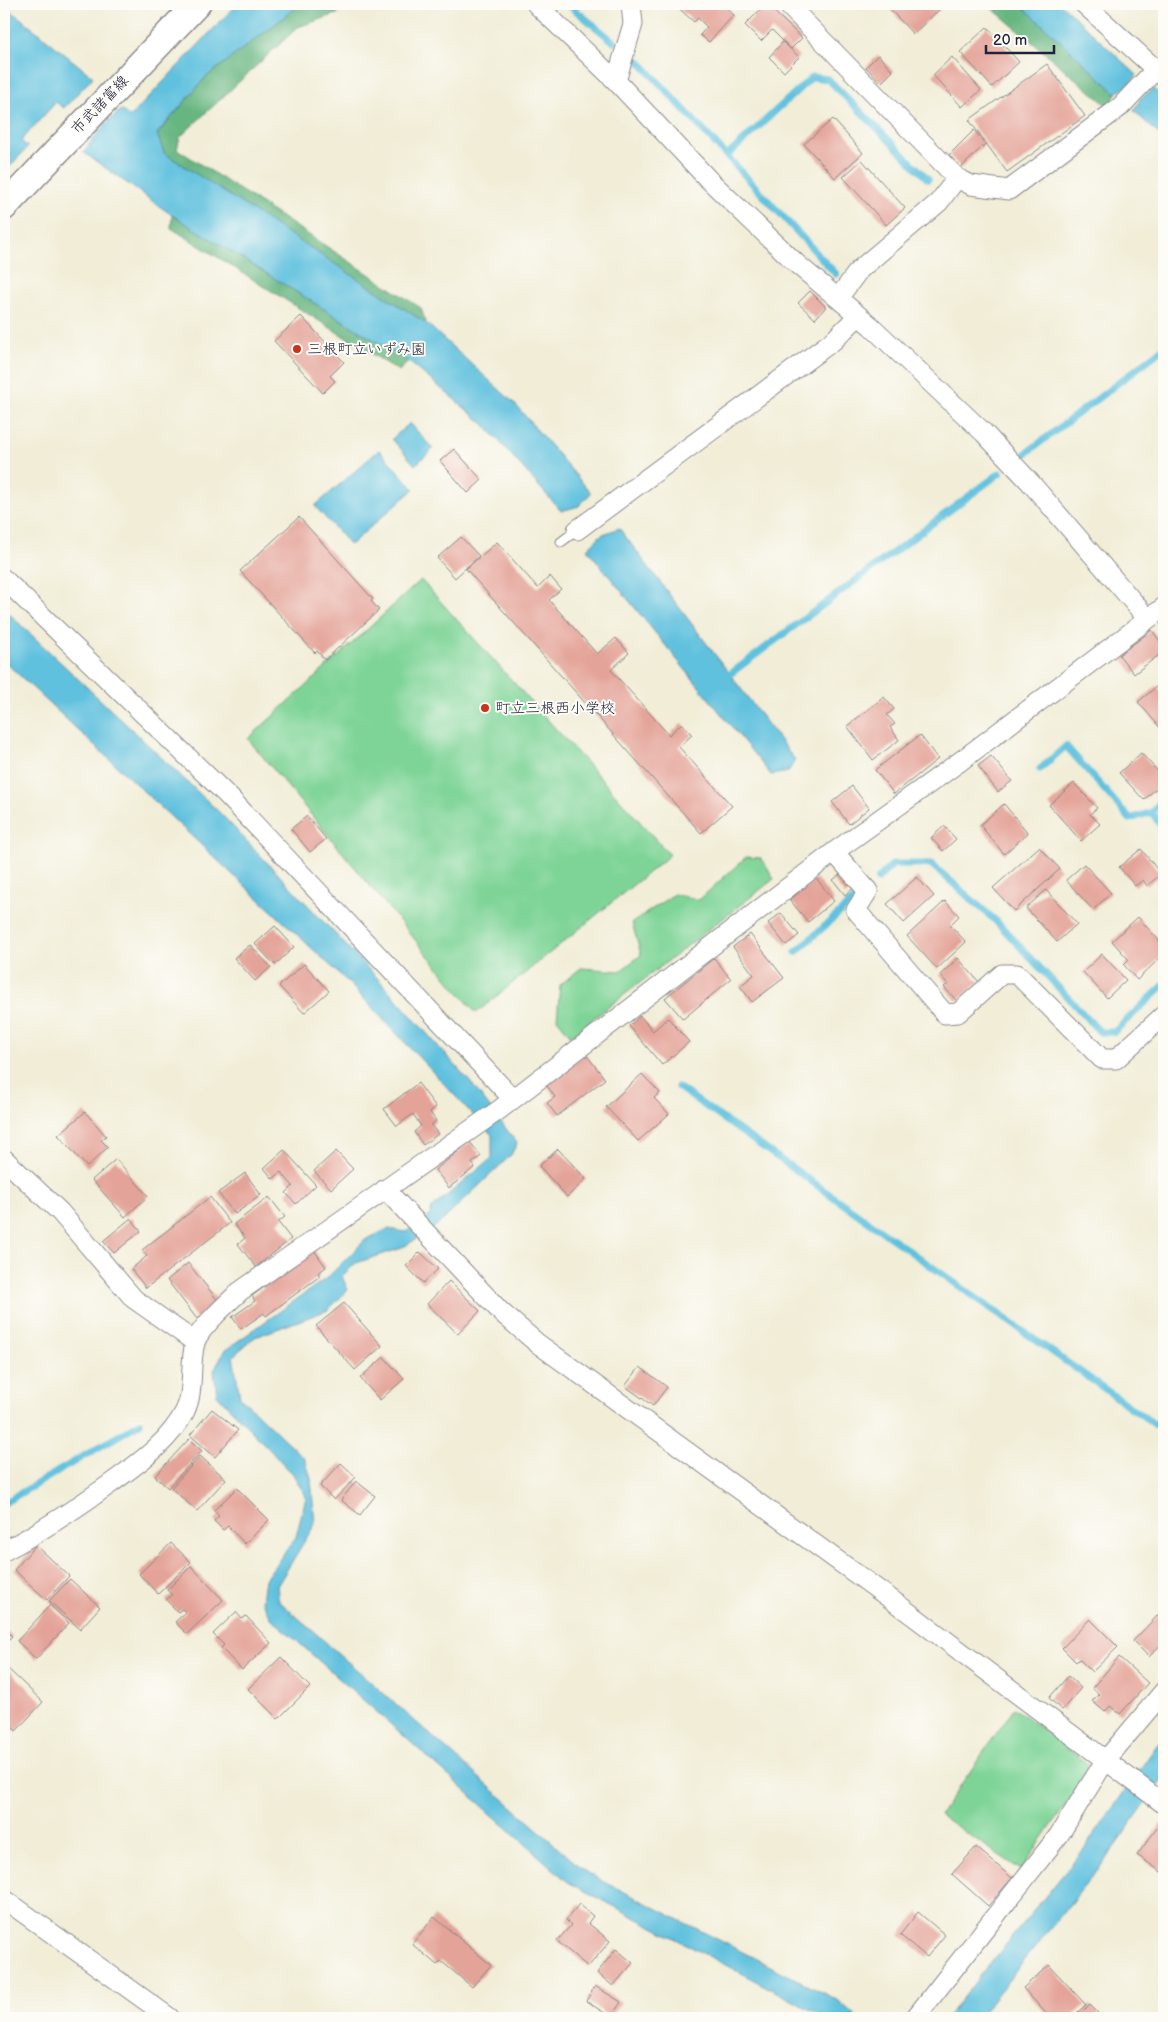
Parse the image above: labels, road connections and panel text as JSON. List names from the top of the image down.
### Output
{
  "streets": {
    "main road": ["市武諸富線"]
  },
  "places": ["三根町立いずみ園", "町立三根西小学校"],
  "scale_bar": "20 m"
}
